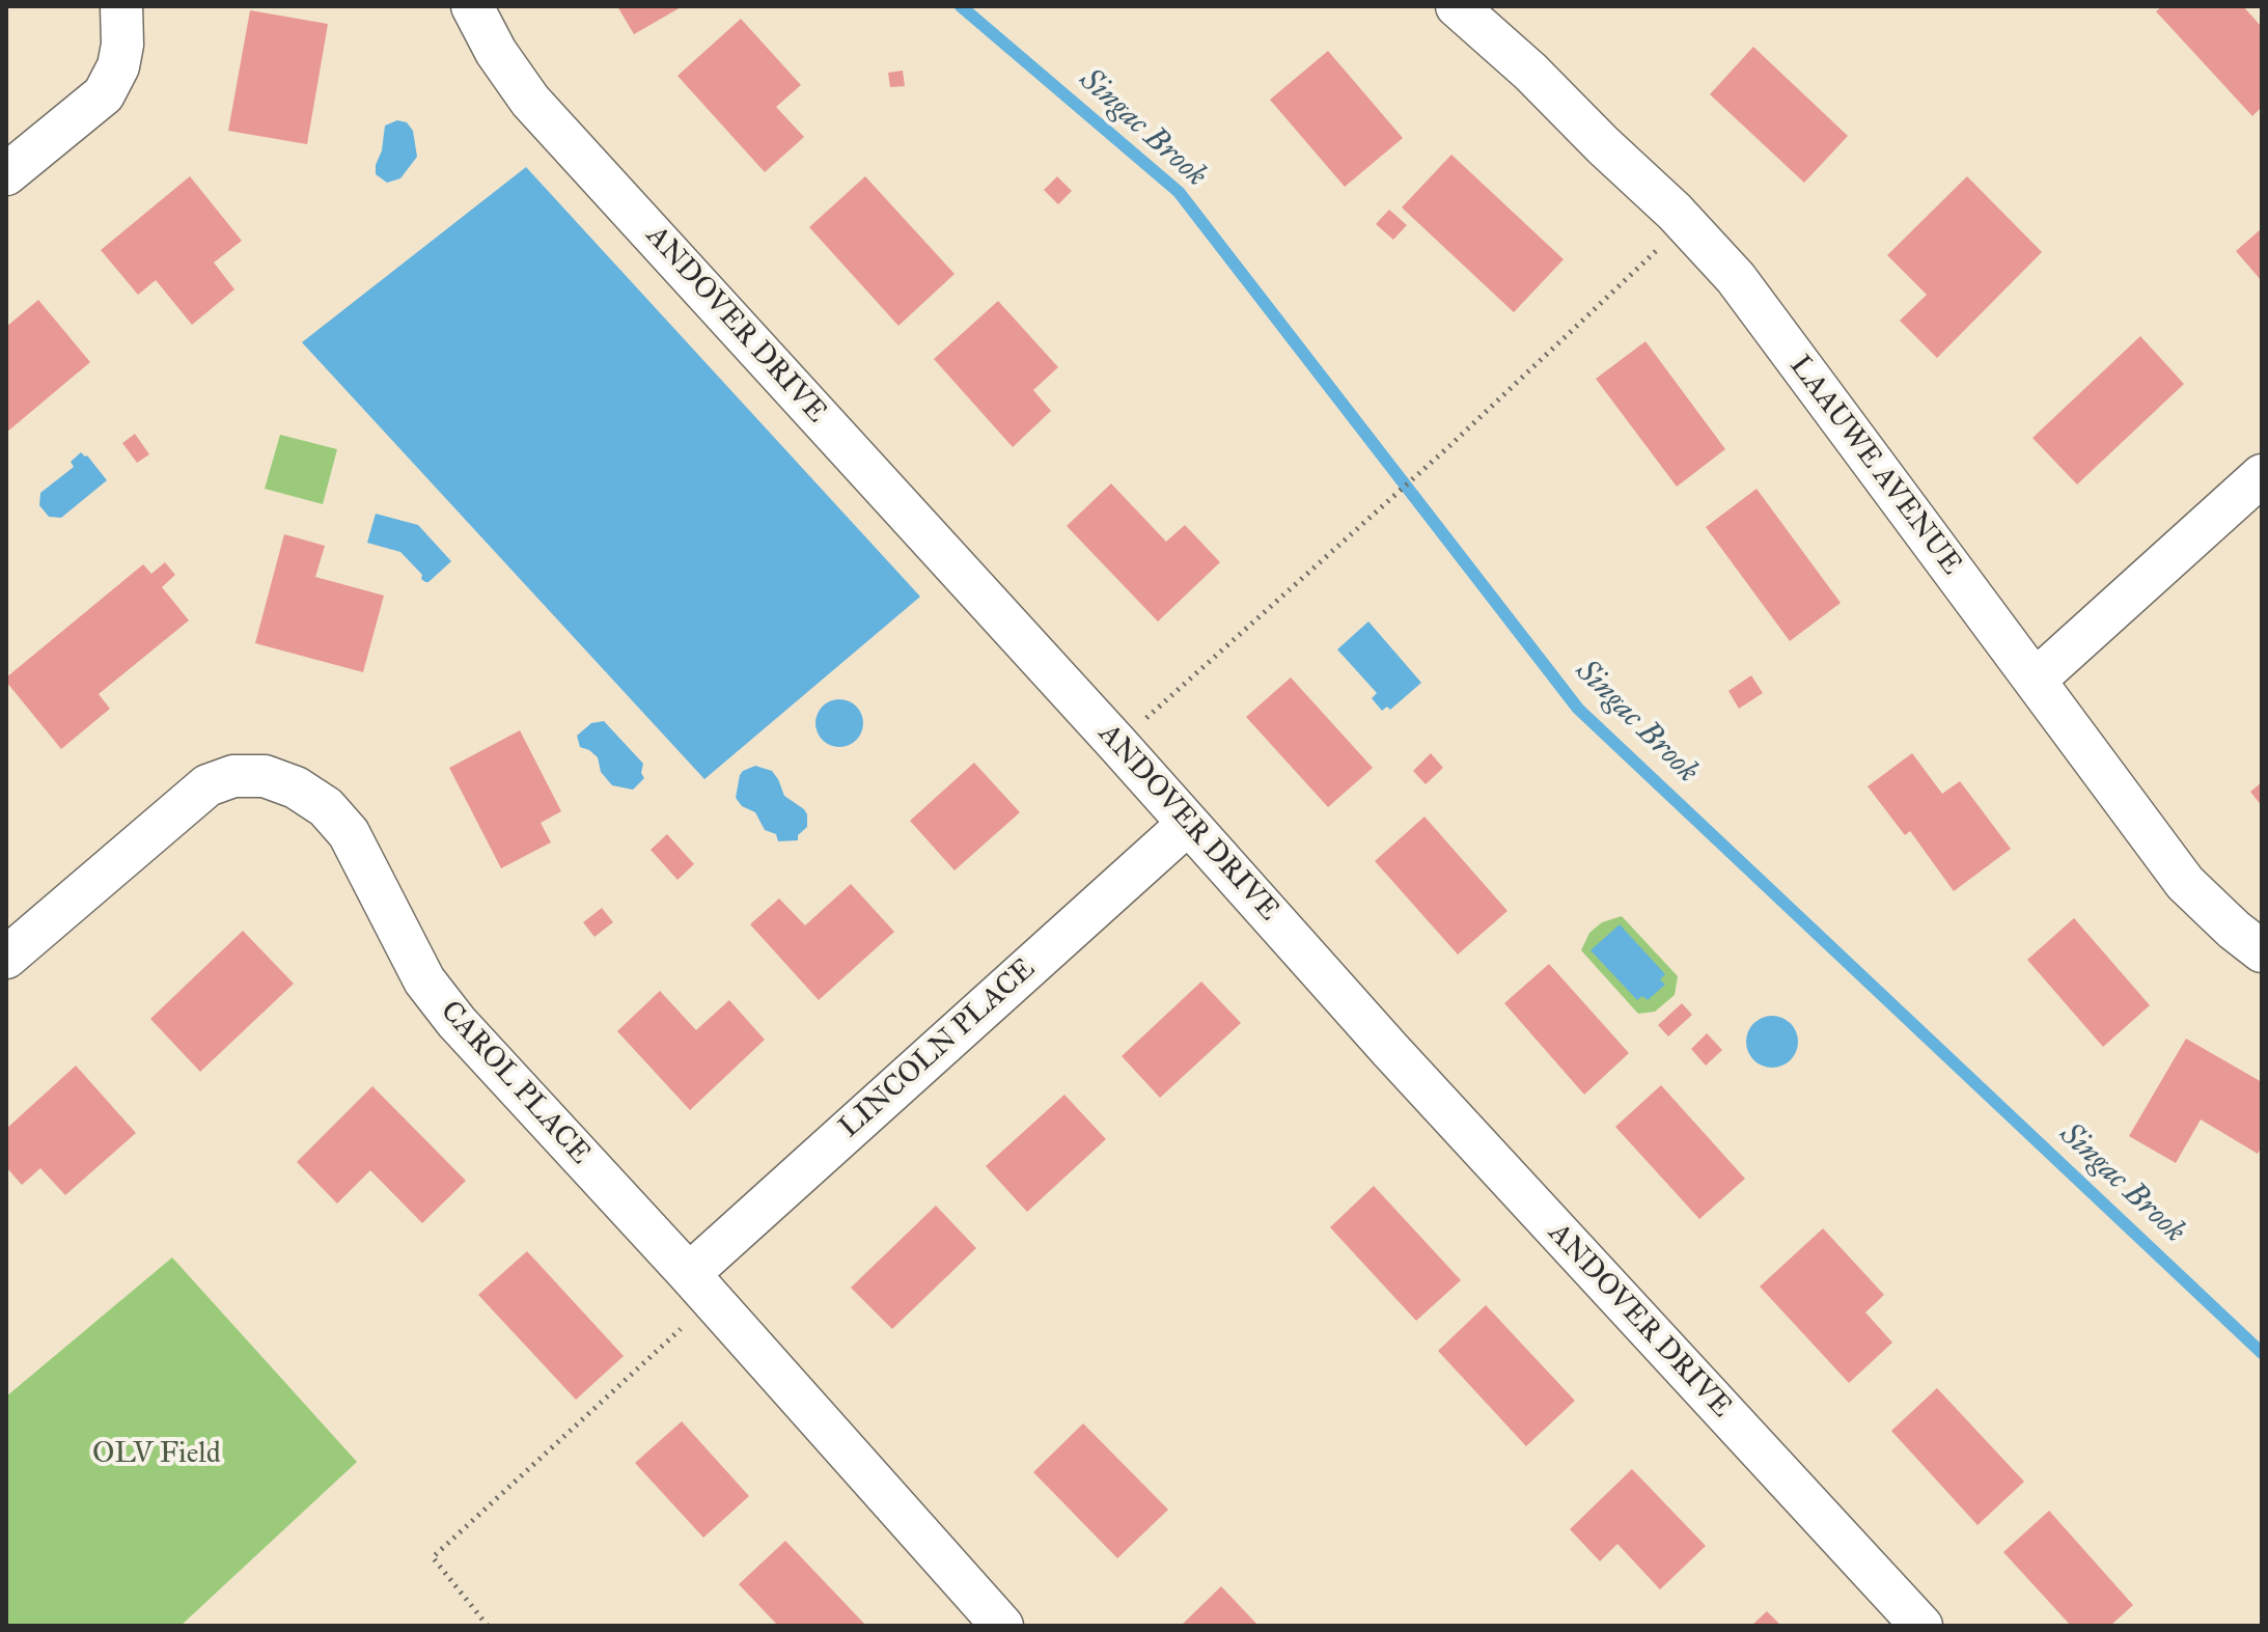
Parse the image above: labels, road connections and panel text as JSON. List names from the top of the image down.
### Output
{
  "streets": {
    "street": [
      "ANDOVER DRIVE",
      "LAAUWE AVENUE",
      "LINCOLN PLACE",
      "CAROL PLACE"
    ]
  },
  "crossings": [
    ["ANDOVER DRIVE", "LINCOLN PLACE"],
    ["LINCOLN PLACE", "CAROL PLACE"]
  ],
  "water": ["Singac Brook"],
  "parks": ["OLV Field"]
}
